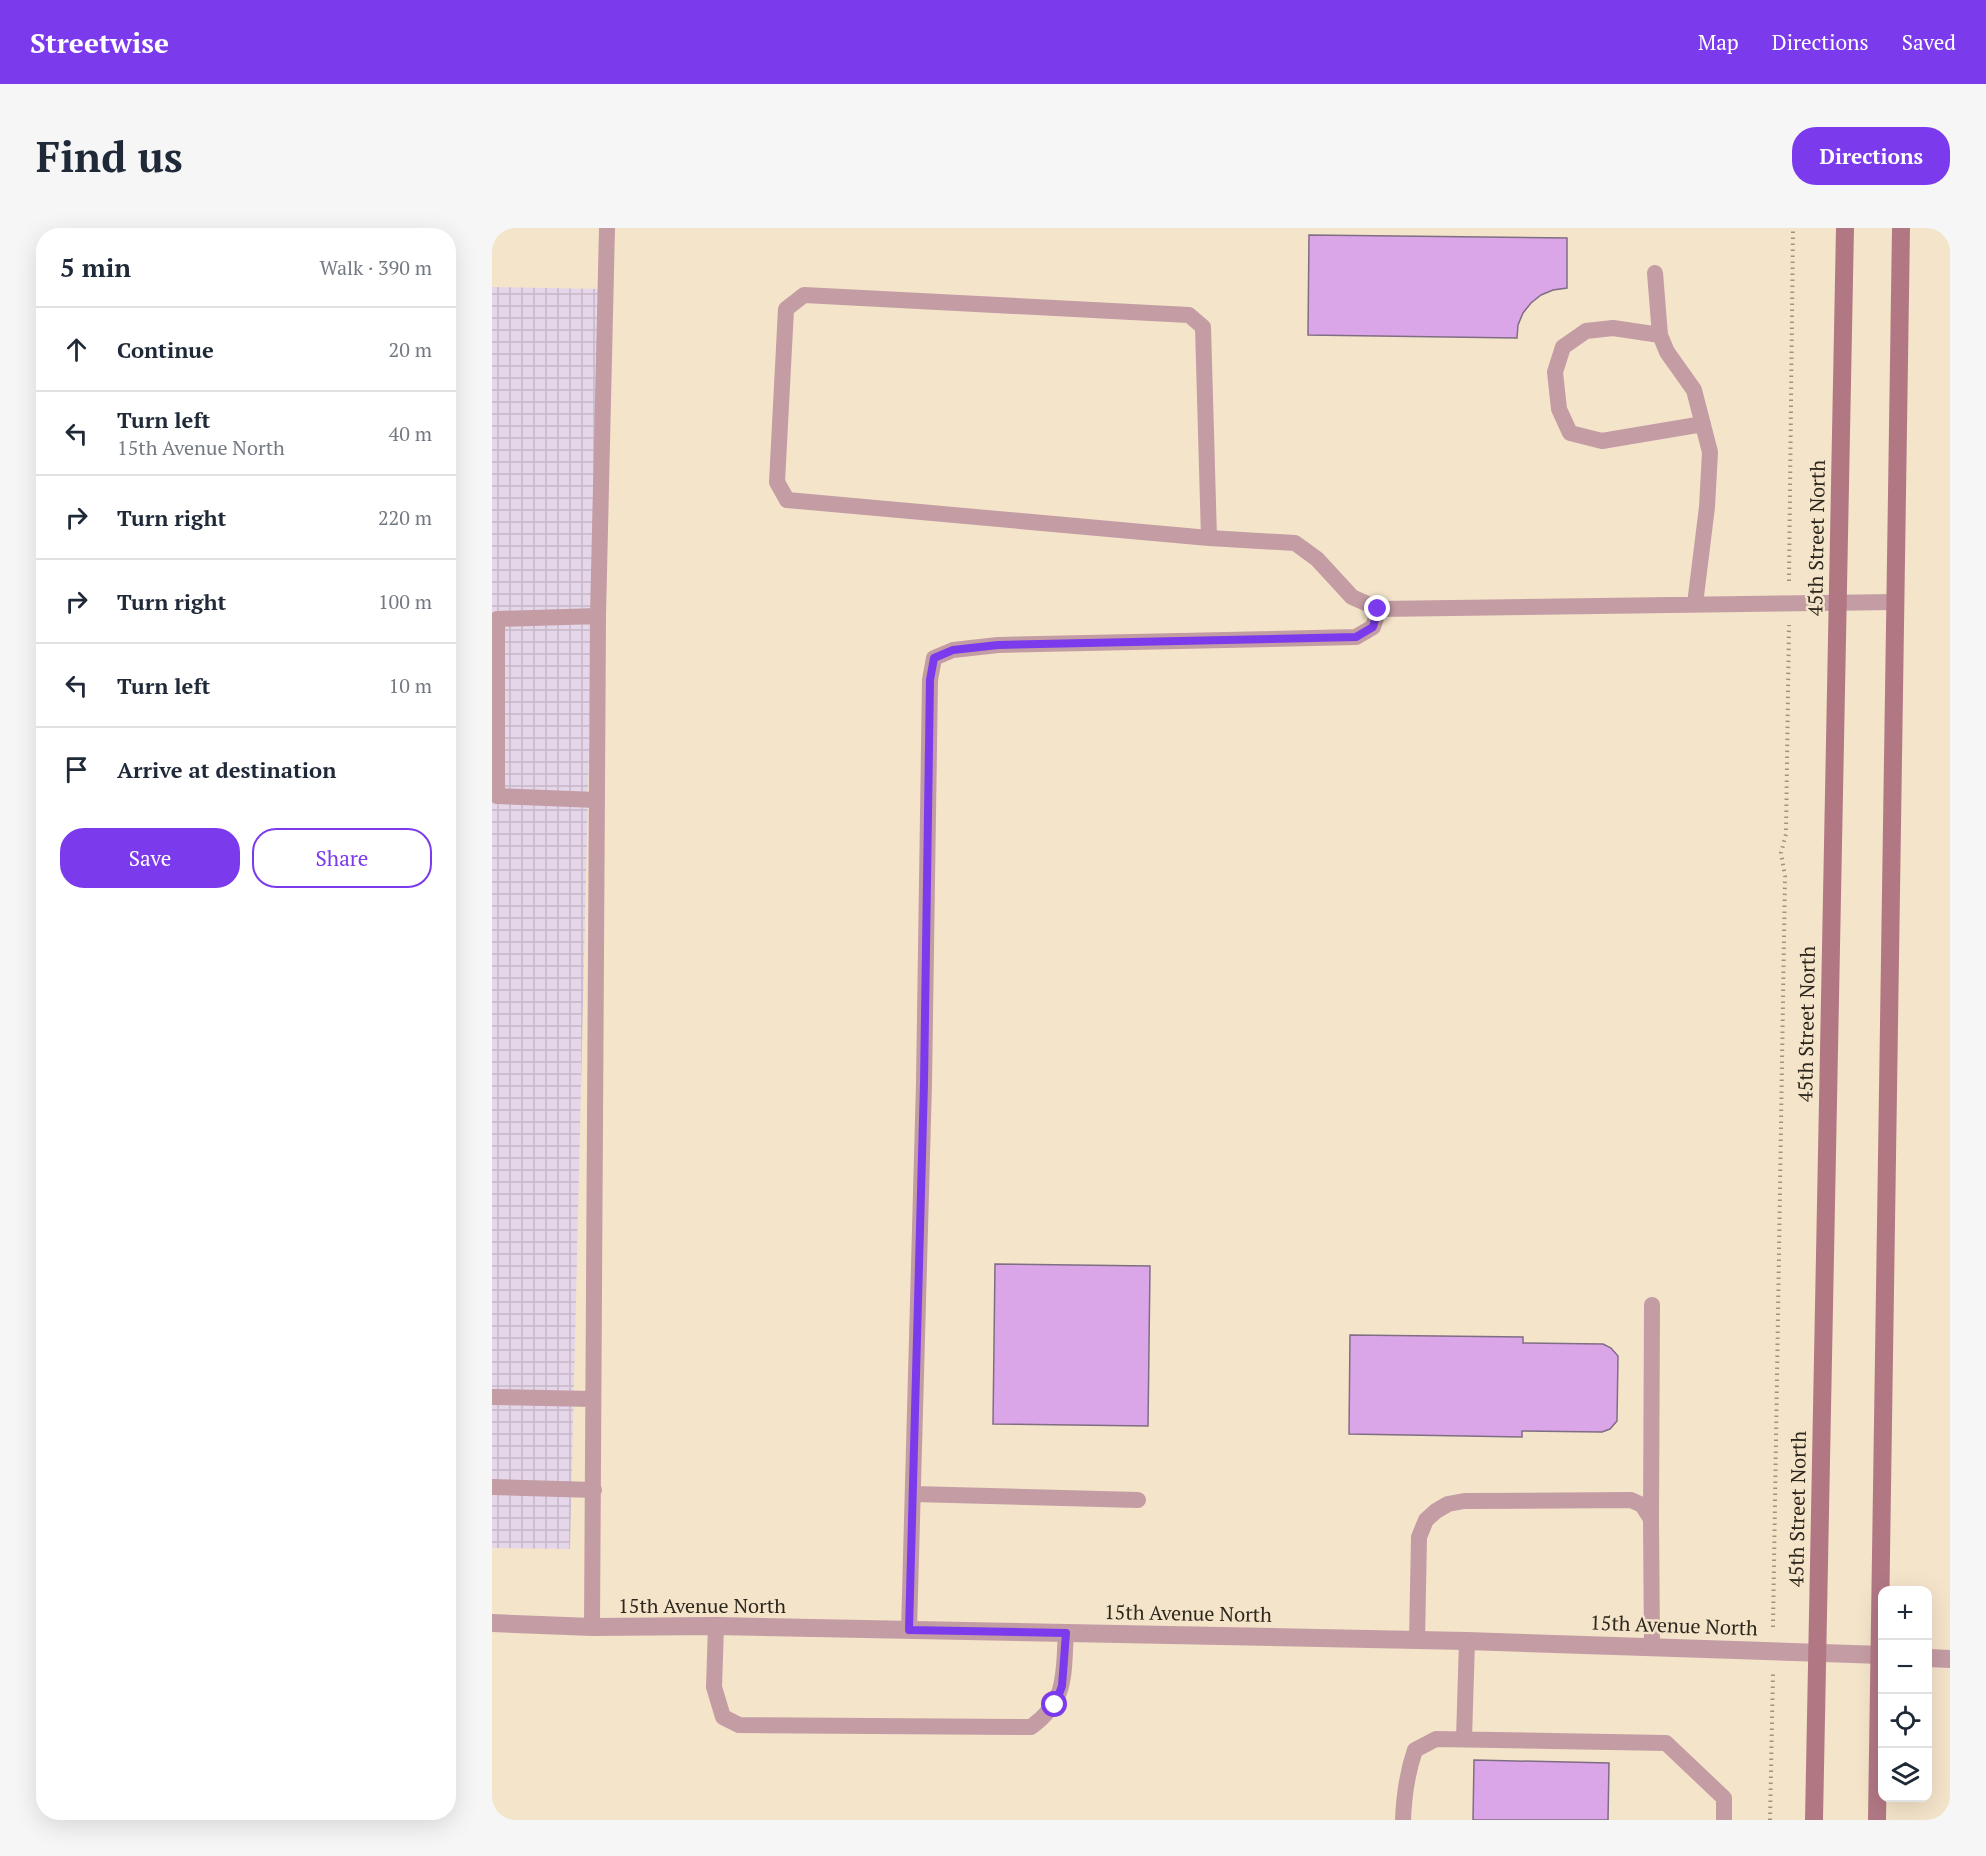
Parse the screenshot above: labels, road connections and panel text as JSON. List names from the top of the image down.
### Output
{
  "streets": {
    "main road": ["45th Street North"],
    "street": ["15th Avenue North"]
  },
  "crossings": [
    ["45th Street North", "15th Avenue North"]
  ],
  "page": {
    "header": "Streetwise",
    "nav": ["Map", "Directions", "Saved"],
    "buttons": [
      "Directions",
      ["Save", "Share"]
    ],
    "title": "Find us",
    "heading": ["5 min", "Walk · 390 m"],
    "list": [
      ["Continue", "20 m"],
      ["Turn left", "15th Avenue North", "40 m"],
      ["Turn right", "220 m"],
      ["Turn right", "100 m"],
      ["Turn left", "10 m"],
      "Arrive at destination"
    ],
    "map_buttons": ["+", "−"]
  }
}
